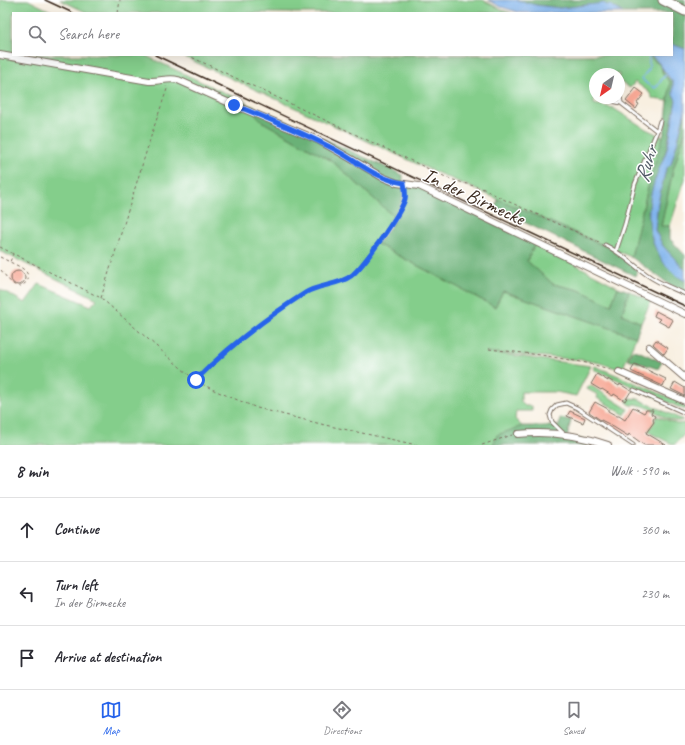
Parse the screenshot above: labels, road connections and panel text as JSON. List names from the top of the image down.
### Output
{
  "streets": {
    "street": ["In der Birmecke"]
  },
  "water": ["Ruhr"],
  "north": "bottom left",
  "page": {
    "search": "Search here",
    "heading": ["8 min", "Walk · 590 m"],
    "list": [
      ["Continue", "360 m"],
      ["Turn left", "In der Birmecke", "230 m"],
      "Arrive at destination"
    ],
    "nav": ["Map", "Directions", "Saved"]
  }
}
